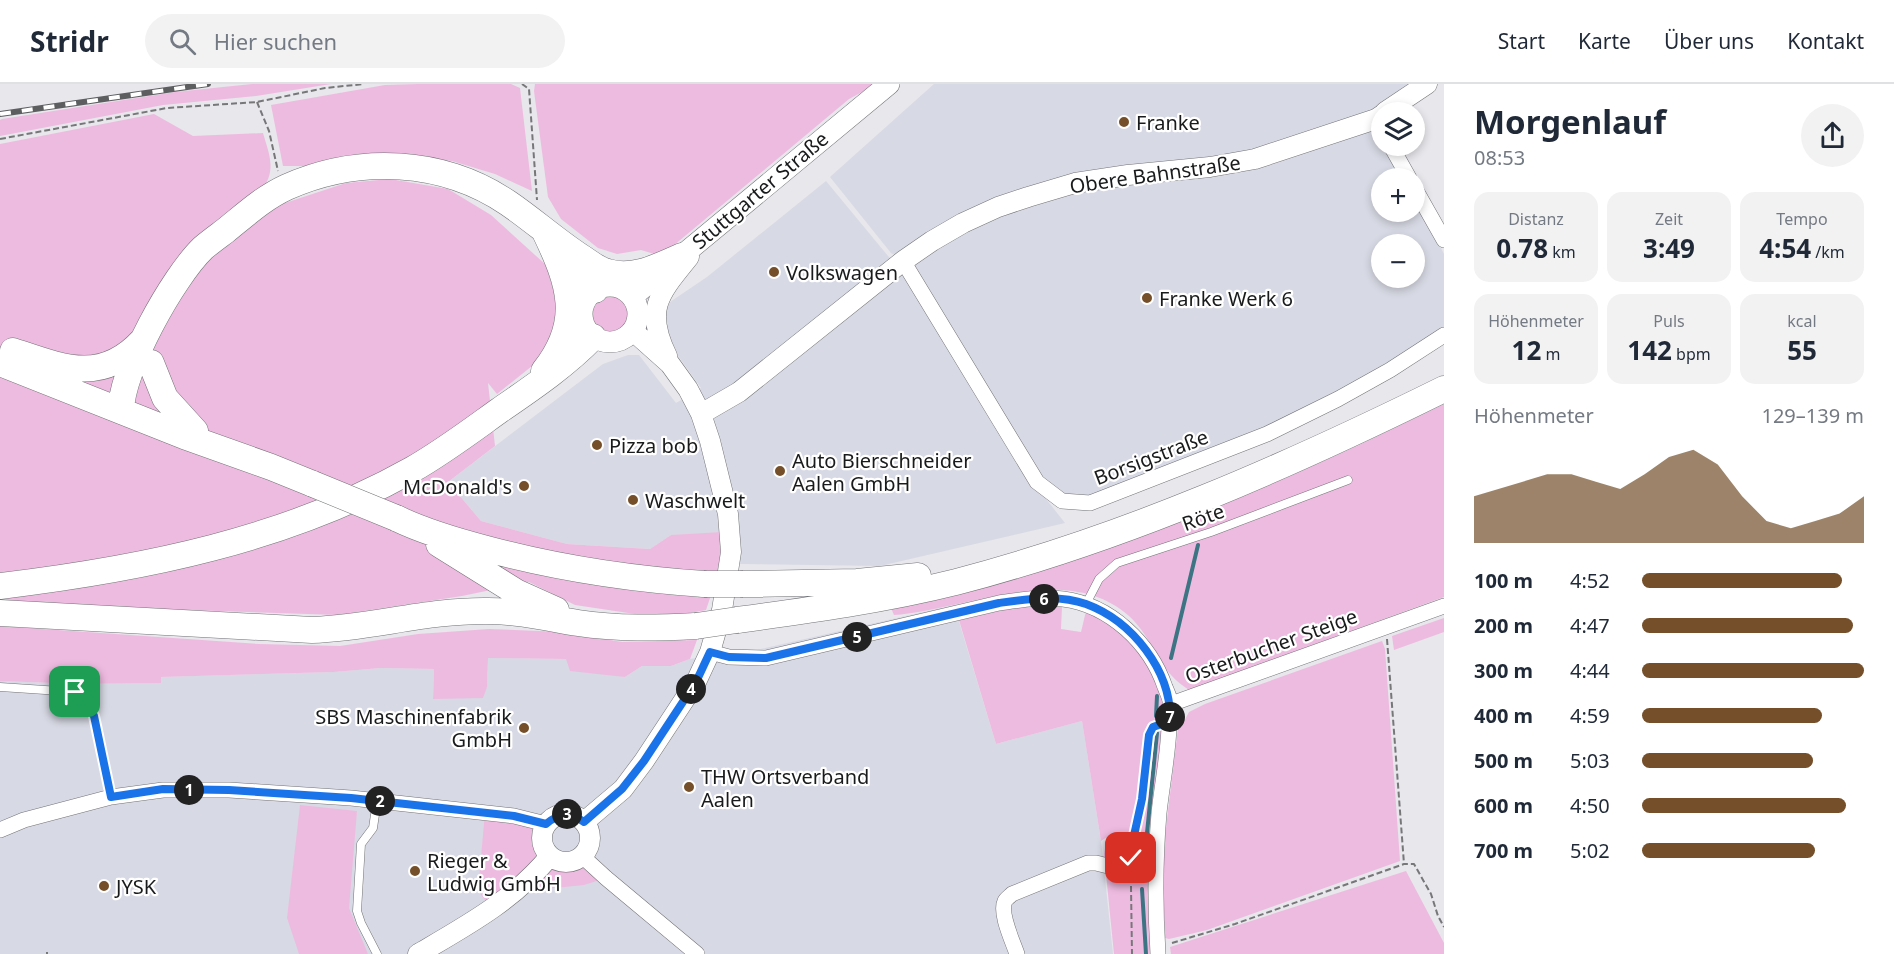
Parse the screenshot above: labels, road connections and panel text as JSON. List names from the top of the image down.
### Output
{
  "streets": {
    "main road": ["Stuttgarter Straße"],
    "street": ["Obere Bahnstraße", "Borsigstraße", "Osterbucher Steige"],
    "lane": ["Röte"]
  },
  "crossings": [
    ["Obere Bahnstraße", "Borsigstraße"]
  ],
  "places": [
    "Franke",
    "Volkswagen",
    "Franke Werk 6",
    "Pizza bob",
    "Auto Bierschneider Aalen GmbH",
    "McDonald's",
    "Waschwelt",
    "SBS Maschinenfabrik GmbH",
    "THW Ortsverband Aalen",
    "Rieger & Ludwig GmbH",
    "JYSK"
  ],
  "page": {
    "header": "Stridr",
    "search": "Hier suchen",
    "nav": [
      "Start",
      "Karte",
      "Über uns",
      "Kontakt"
    ],
    "heading": ["Morgenlauf", "08:53"],
    "map_buttons": ["+", "−"],
    "stats": [
      ["Distanz", "0.78 km"],
      ["Zeit", "3:49"],
      ["Tempo", "4:54 /km"],
      ["Höhenmeter", "12 m"],
      ["Puls", "142 bpm"],
      ["kcal", "55"]
    ],
    "chart": ["Höhenmeter", "129–139 m"],
    "list": [
      {
        "name": "100 m",
        "note": "4:52"
      },
      {
        "name": "200 m",
        "note": "4:47"
      },
      {
        "name": "300 m",
        "note": "4:44"
      },
      {
        "name": "400 m",
        "note": "4:59"
      },
      {
        "name": "500 m",
        "note": "5:03"
      },
      {
        "name": "600 m",
        "note": "4:50"
      },
      {
        "name": "700 m",
        "note": "5:02"
      }
    ],
    "pins": [
      "6",
      "5",
      "4",
      "7",
      "1",
      "2",
      "3"
    ]
  }
}
